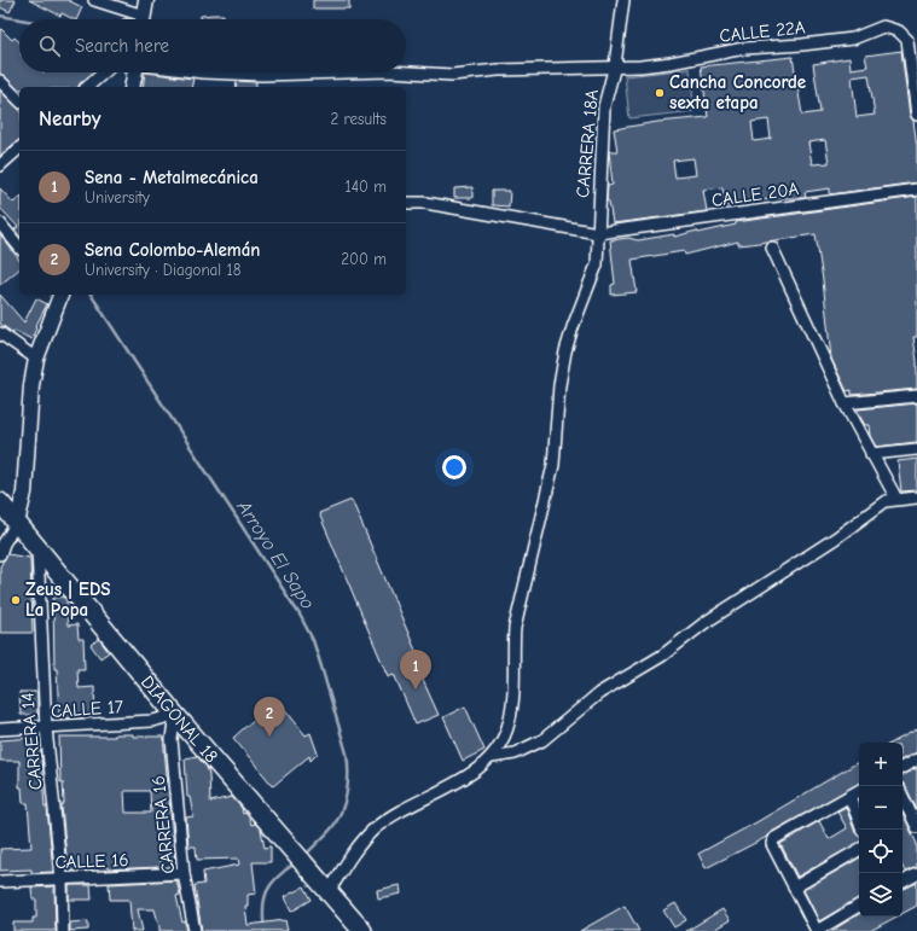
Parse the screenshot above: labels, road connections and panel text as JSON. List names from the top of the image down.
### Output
{
  "streets": {
    "main road": ["DIAGONAL 18"],
    "street": [
      "CALLE 22A",
      "CARRERA 18A",
      "CALLE 20A",
      "CALLE 17",
      "CARRERA 14",
      "CARRERA 16",
      "CALLE 16"
    ]
  },
  "crossings": [
    ["CALLE 22A", "CARRERA 18A"],
    ["CARRERA 18A", "CALLE 20A"],
    ["CALLE 17", "DIAGONAL 18"],
    ["CALLE 17", "CARRERA 14"],
    ["CALLE 17", "CARRERA 16"],
    ["DIAGONAL 18", "CARRERA 14"],
    ["DIAGONAL 18", "CARRERA 16"],
    ["CARRERA 14", "CALLE 16"],
    ["CARRERA 16", "CALLE 16"]
  ],
  "water": ["Arroyo El Sapo"],
  "places": ["Cancha Concorde sexta etapa", "Zeus | EDS La Popa"],
  "page": {
    "search": "Search here",
    "heading": ["Nearby", "2 results"],
    "list": [
      {
        "mark": "1",
        "name": "Sena - Metalmecánica",
        "note": "University",
        "value": "140 m"
      },
      {
        "mark": "2",
        "name": "Sena Colombo-Alemán",
        "note": "University · Diagonal 18",
        "value": "200 m"
      }
    ],
    "pins": ["1", "2"],
    "map_buttons": ["+", "−"]
  }
}
